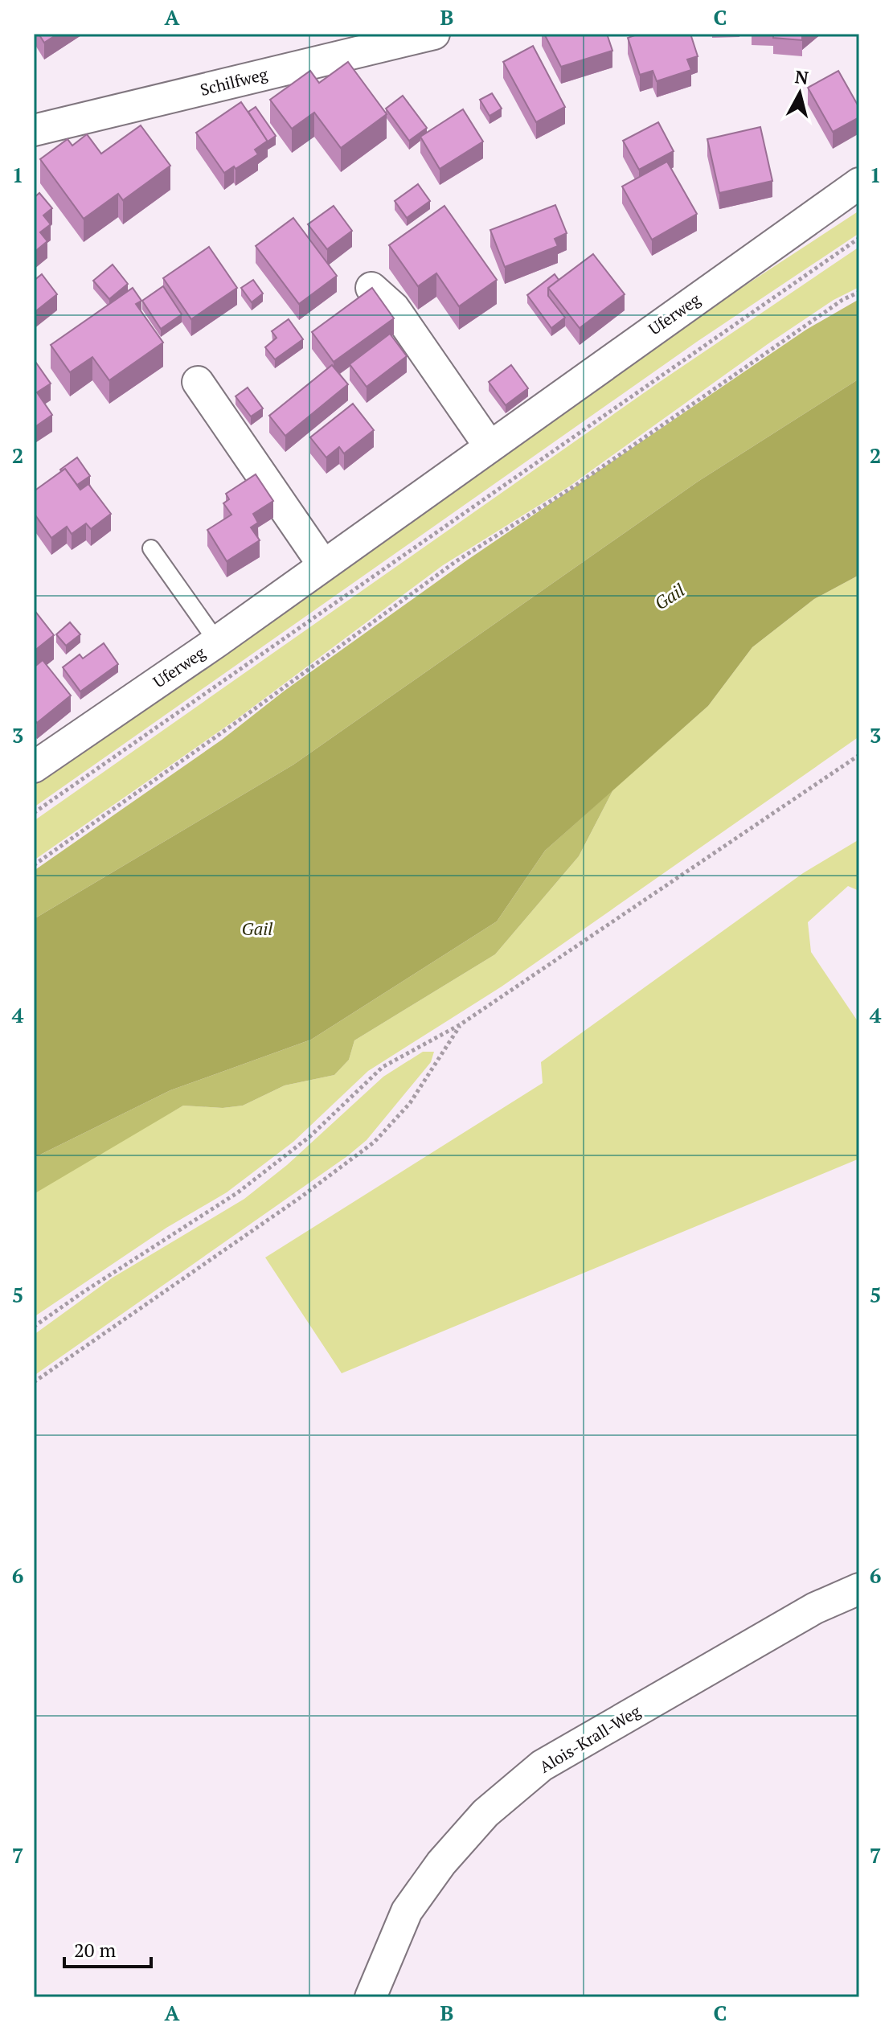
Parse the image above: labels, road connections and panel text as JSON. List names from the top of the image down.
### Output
{
  "streets": {
    "street": ["Schilfweg", "Uferweg", "Alois-Krall-Weg"]
  },
  "water": ["Gail"],
  "scale_bar": "20 m",
  "north": "top",
  "grid": {
    "columns": ["A", "B", "C"],
    "rows": [
      "1",
      "2",
      "3",
      "4",
      "5",
      "6",
      "7"
    ]
  }
}
